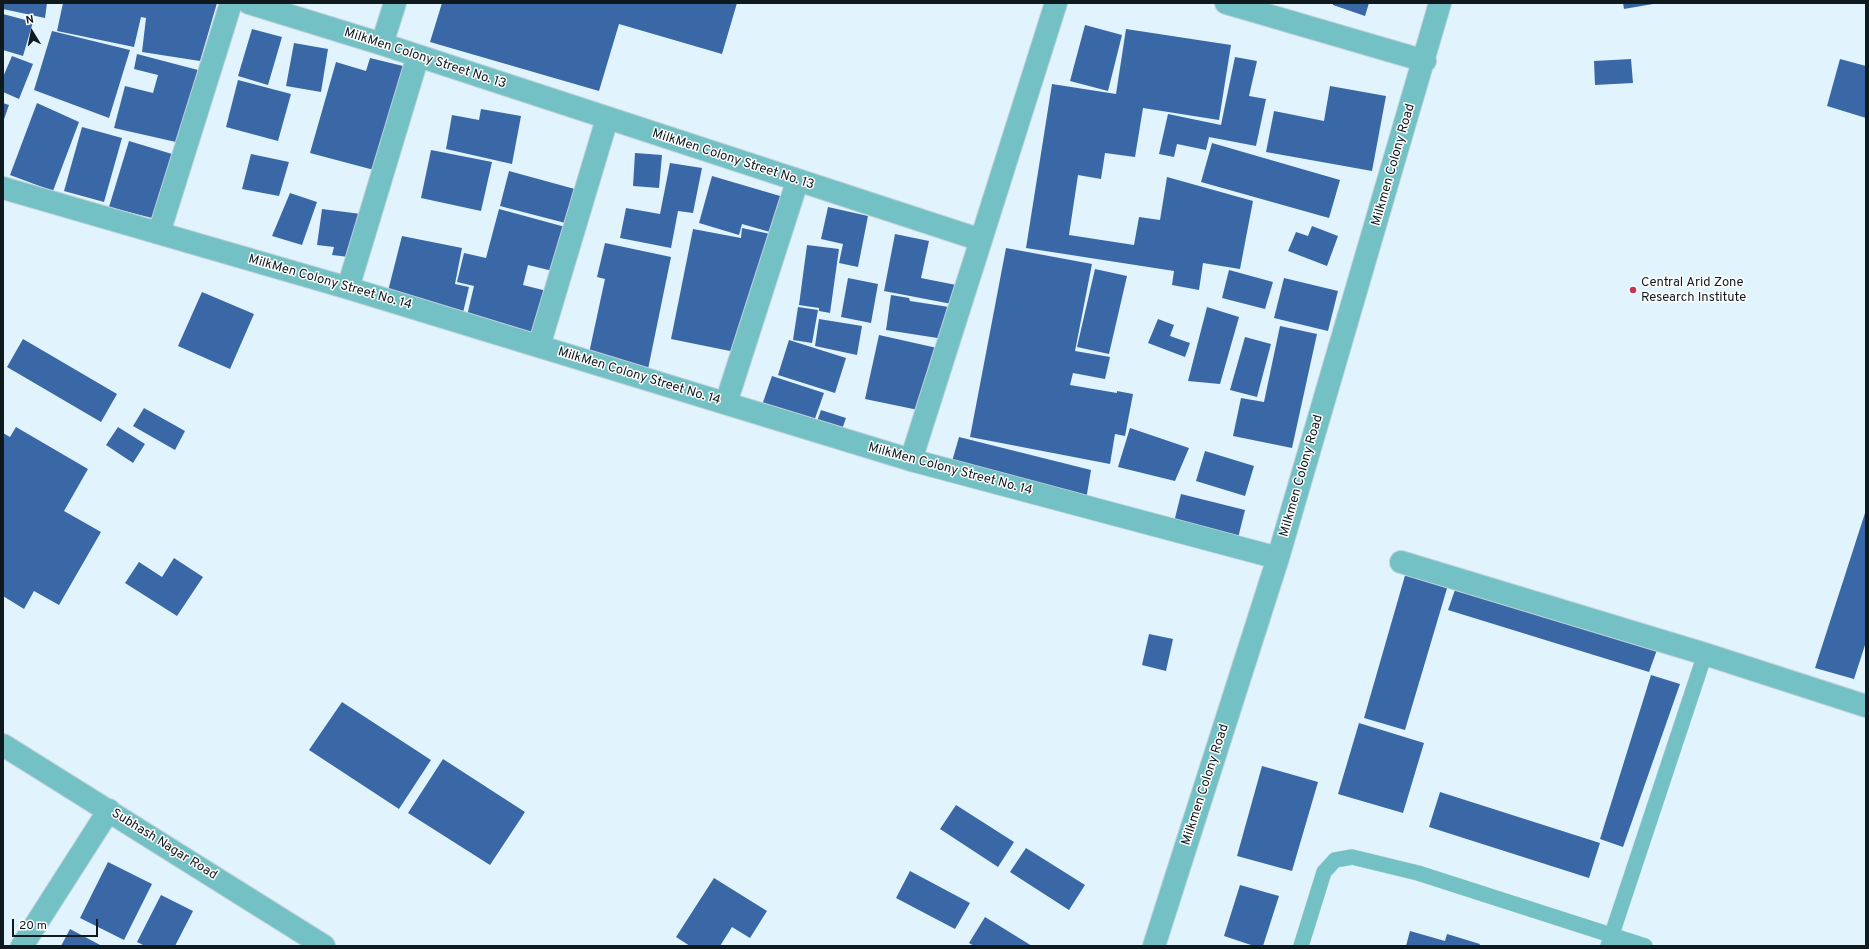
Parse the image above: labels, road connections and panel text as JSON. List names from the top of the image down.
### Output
{
  "streets": {
    "street": [
      "MilkMen Colony Street No. 13",
      "Milkmen Colony Road",
      "MilkMen Colony Street No. 14",
      "Subhash Nagar Road"
    ]
  },
  "crossings": [
    ["Milkmen Colony Road", "MilkMen Colony Street No. 14"]
  ],
  "places": ["Central Arid Zone Research Institute"],
  "scale_bar": "20 m",
  "north": "top"
}
